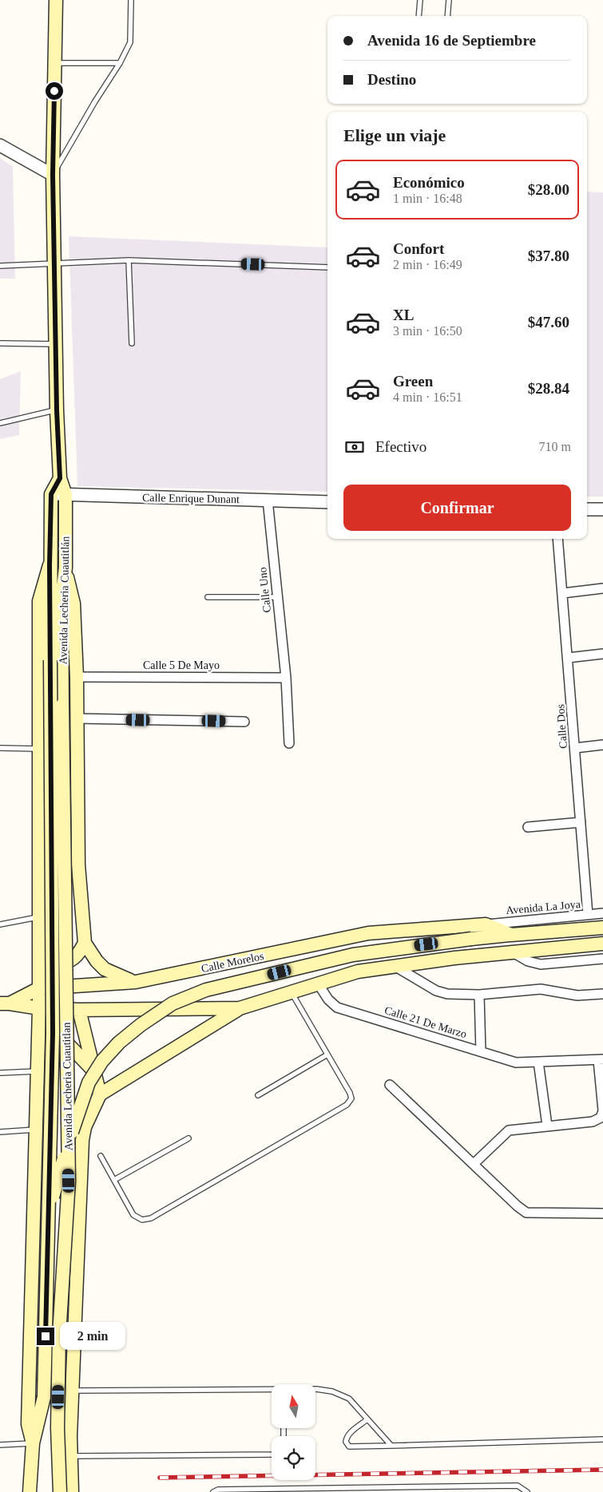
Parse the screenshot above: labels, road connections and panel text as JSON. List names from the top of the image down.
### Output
{
  "streets": {
    "main road": ["Avenida Lecheria Cuautitlán", "Calle Morelos", "Avenida Lecheria Cuautitlan"],
    "street": [
      "Calle Enrique Dunant",
      "Calle Uno",
      "Calle 5 De Mayo",
      "Calle Dos",
      "Avenida La Joya",
      "Calle 21 De Marzo"
    ]
  },
  "crossings": [
    ["Calle Enrique Dunant", "Calle Uno"],
    ["Calle Enrique Dunant", "Avenida Lecheria Cuautitlán"],
    ["Calle Enrique Dunant", "Avenida Lecheria Cuautitlan"],
    ["Calle Uno", "Calle 5 De Mayo"],
    ["Avenida Lecheria Cuautitlán", "Avenida Lecheria Cuautitlan"],
    ["Calle Dos", "Avenida La Joya"],
    ["Avenida La Joya", "Calle Morelos"]
  ],
  "north": "top",
  "page": {
    "banner": ["Avenida 16 de Septiembre", "Destino"],
    "heading": "Elige un viaje",
    "list": [
      {
        "name": "Económico",
        "note": "1 min · 16:48",
        "value": "$28.00"
      },
      {
        "name": "Confort",
        "note": "2 min · 16:49",
        "value": "$37.80"
      },
      {
        "name": "XL",
        "note": "3 min · 16:50",
        "value": "$47.60"
      },
      {
        "name": "Green",
        "note": "4 min · 16:51",
        "value": "$28.84"
      }
    ],
    "pay": ["Efectivo", "710 m"],
    "buttons": "Confirmar",
    "bubble": "2 min"
  }
}
